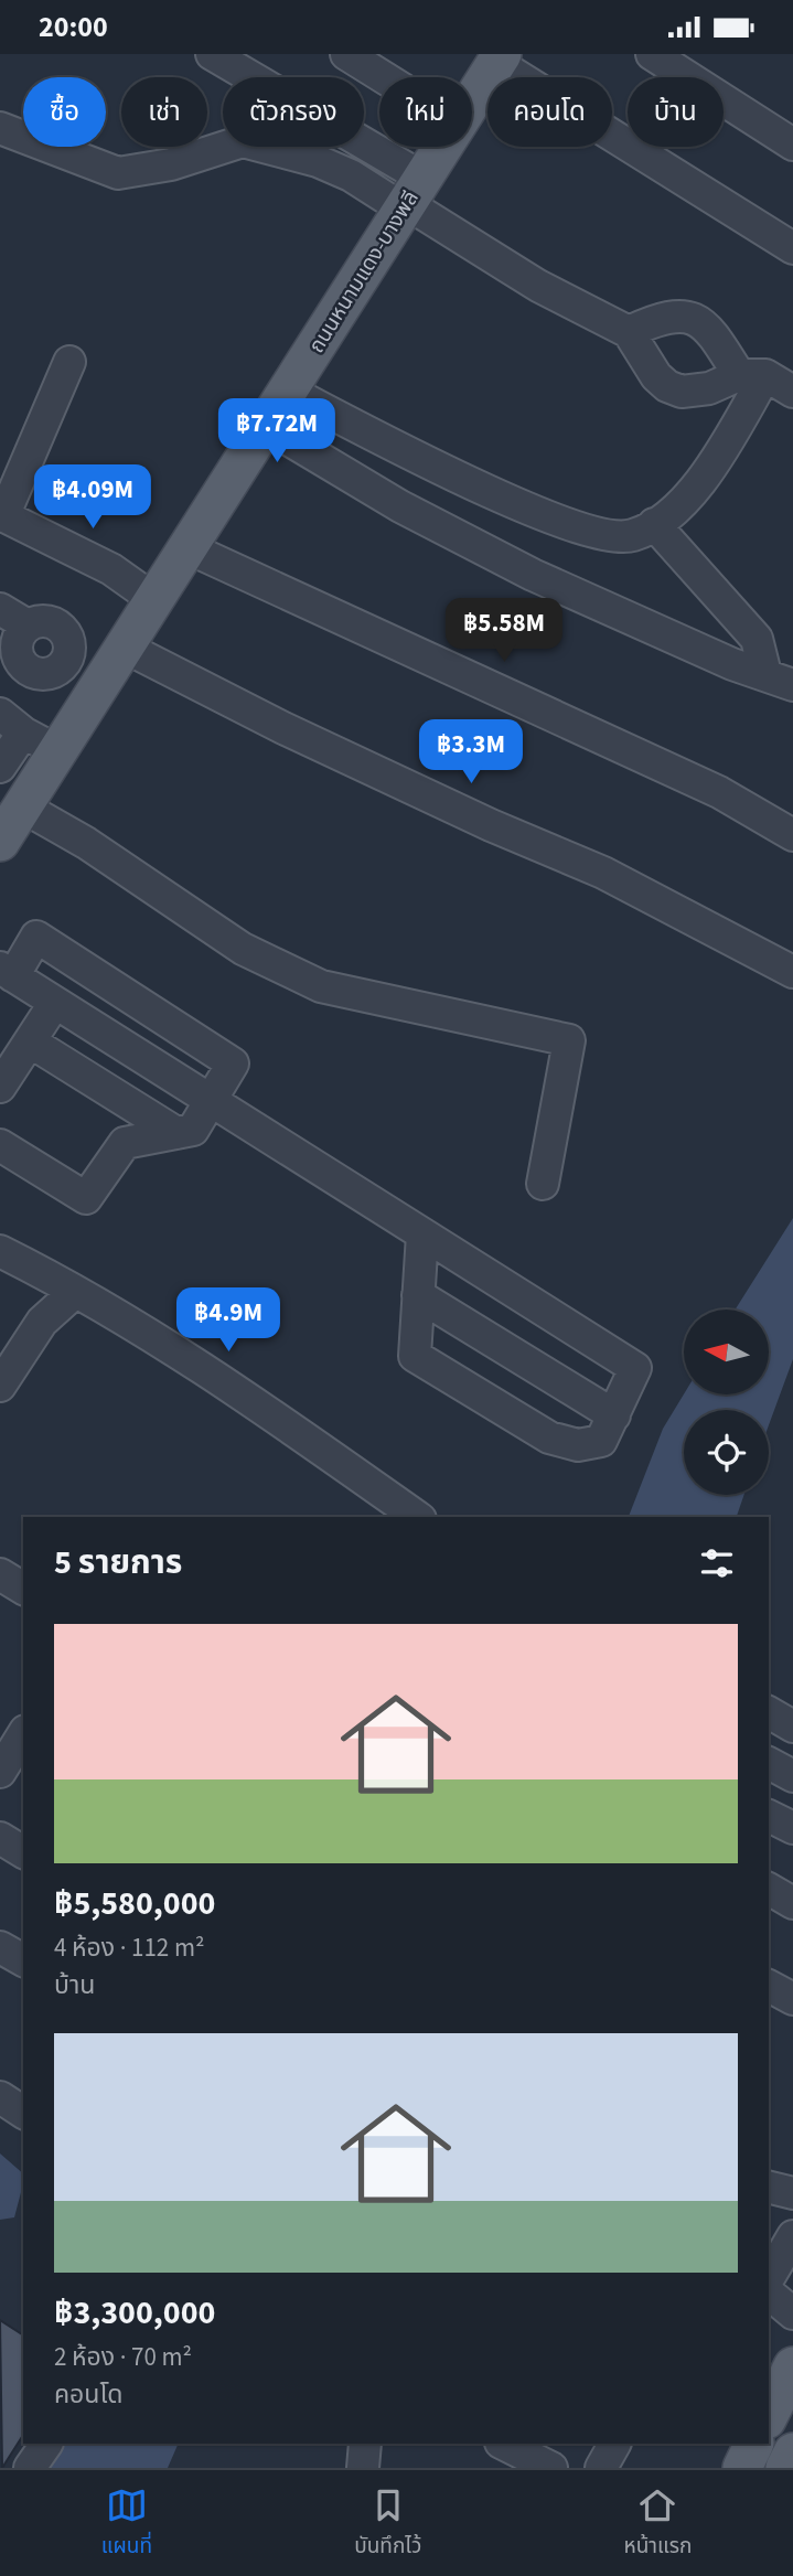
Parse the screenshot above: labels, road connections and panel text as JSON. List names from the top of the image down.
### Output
{
  "streets": {
    "main road": ["ถนนหนามแดง-บางพลี"]
  },
  "north": "left",
  "page": {
    "status": "20:00",
    "chip": [
      "ซื้อ",
      "เช่า",
      "ตัวกรอง",
      "ใหม่",
      "คอนโด",
      "บ้าน"
    ],
    "price": [
      "฿7.72M",
      "฿4.09M",
      "฿5.58M",
      "฿3.3M",
      "฿4.9M"
    ],
    "heading": "5 รายการ",
    "list": [
      {
        "name": "฿5,580,000",
        "note": "4 ห้อง · 112 m² · บ้าน"
      },
      {
        "name": "฿3,300,000",
        "note": "2 ห้อง · 70 m² · คอนโด"
      }
    ],
    "tabs": ["แผนที่", "บันทึกไว้", "หน้าแรก"]
  }
}
